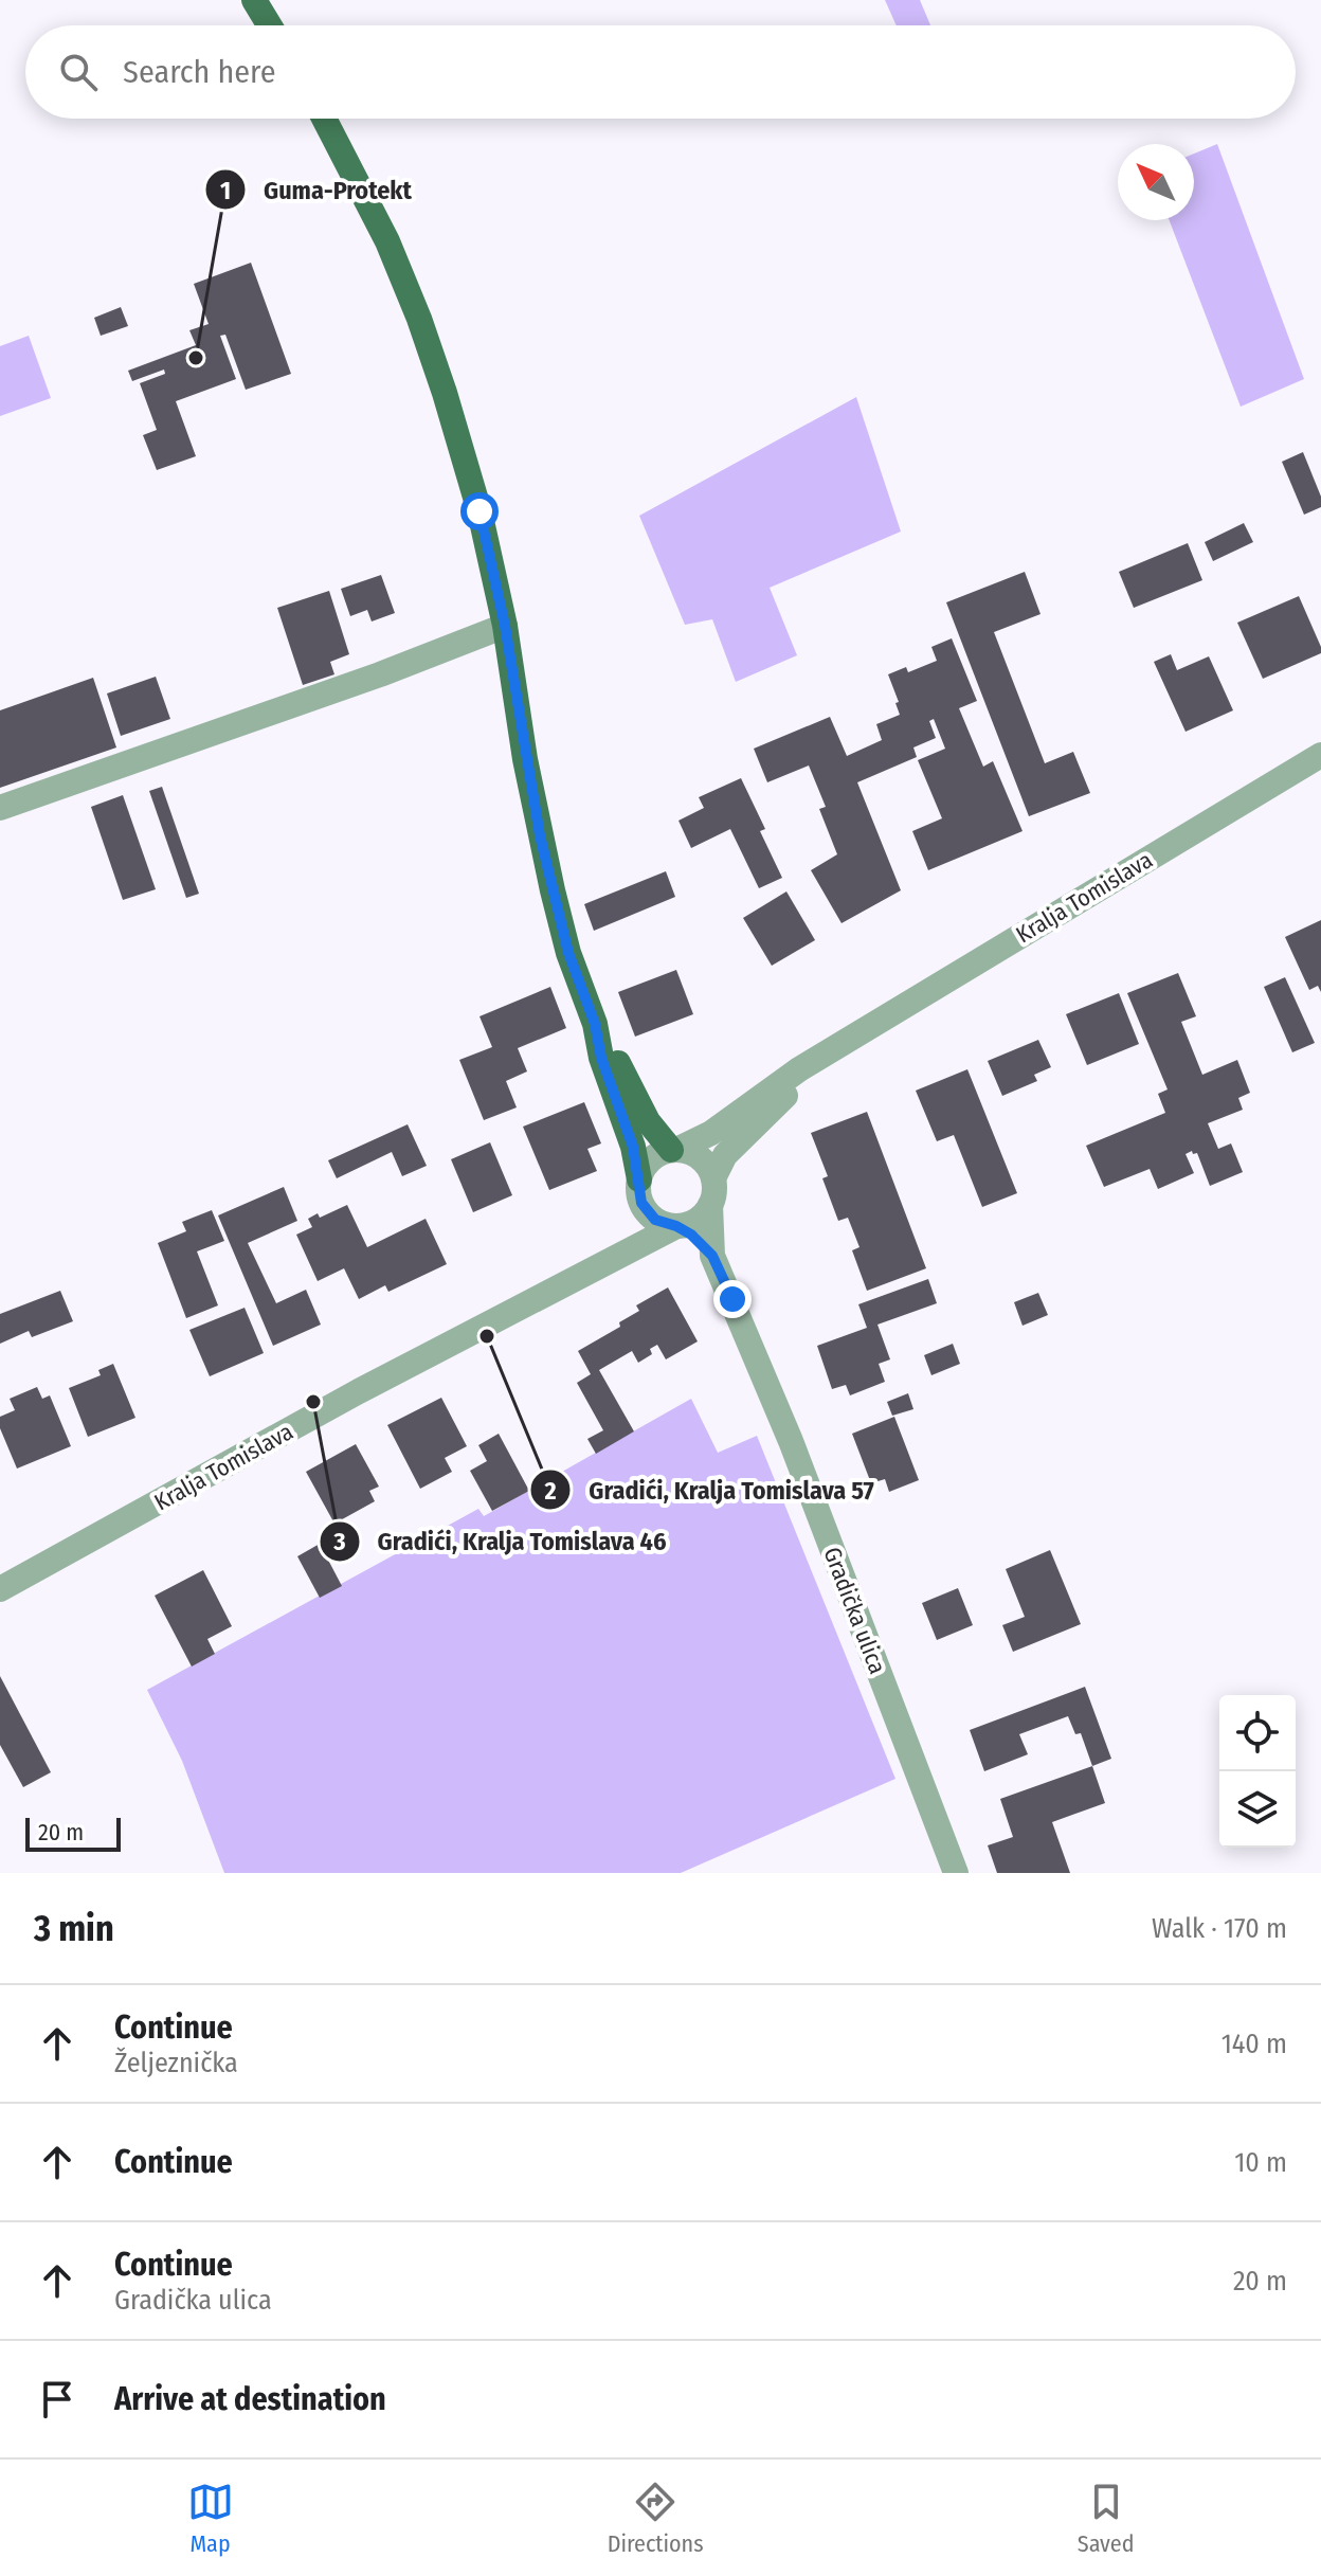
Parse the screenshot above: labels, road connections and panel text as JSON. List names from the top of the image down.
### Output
{
  "streets": {
    "street": ["Kralja Tomislava", "Gradička ulica"]
  },
  "crossings": [
    ["Kralja Tomislava", "Gradička ulica"]
  ],
  "places": ["Guma-Protekt", "Gradići, Kralja Tomislava 57", "Gradići, Kralja Tomislava 46"],
  "scale_bar": "20 m",
  "north": "top left",
  "page": {
    "search": "Search here",
    "scale": "20 m",
    "heading": ["3 min", "Walk · 170 m"],
    "list": [
      ["Continue", "Željeznička", "140 m"],
      ["Continue", "10 m"],
      ["Continue", "Gradička ulica", "20 m"],
      "Arrive at destination"
    ],
    "nav": ["Map", "Directions", "Saved"]
  }
}
